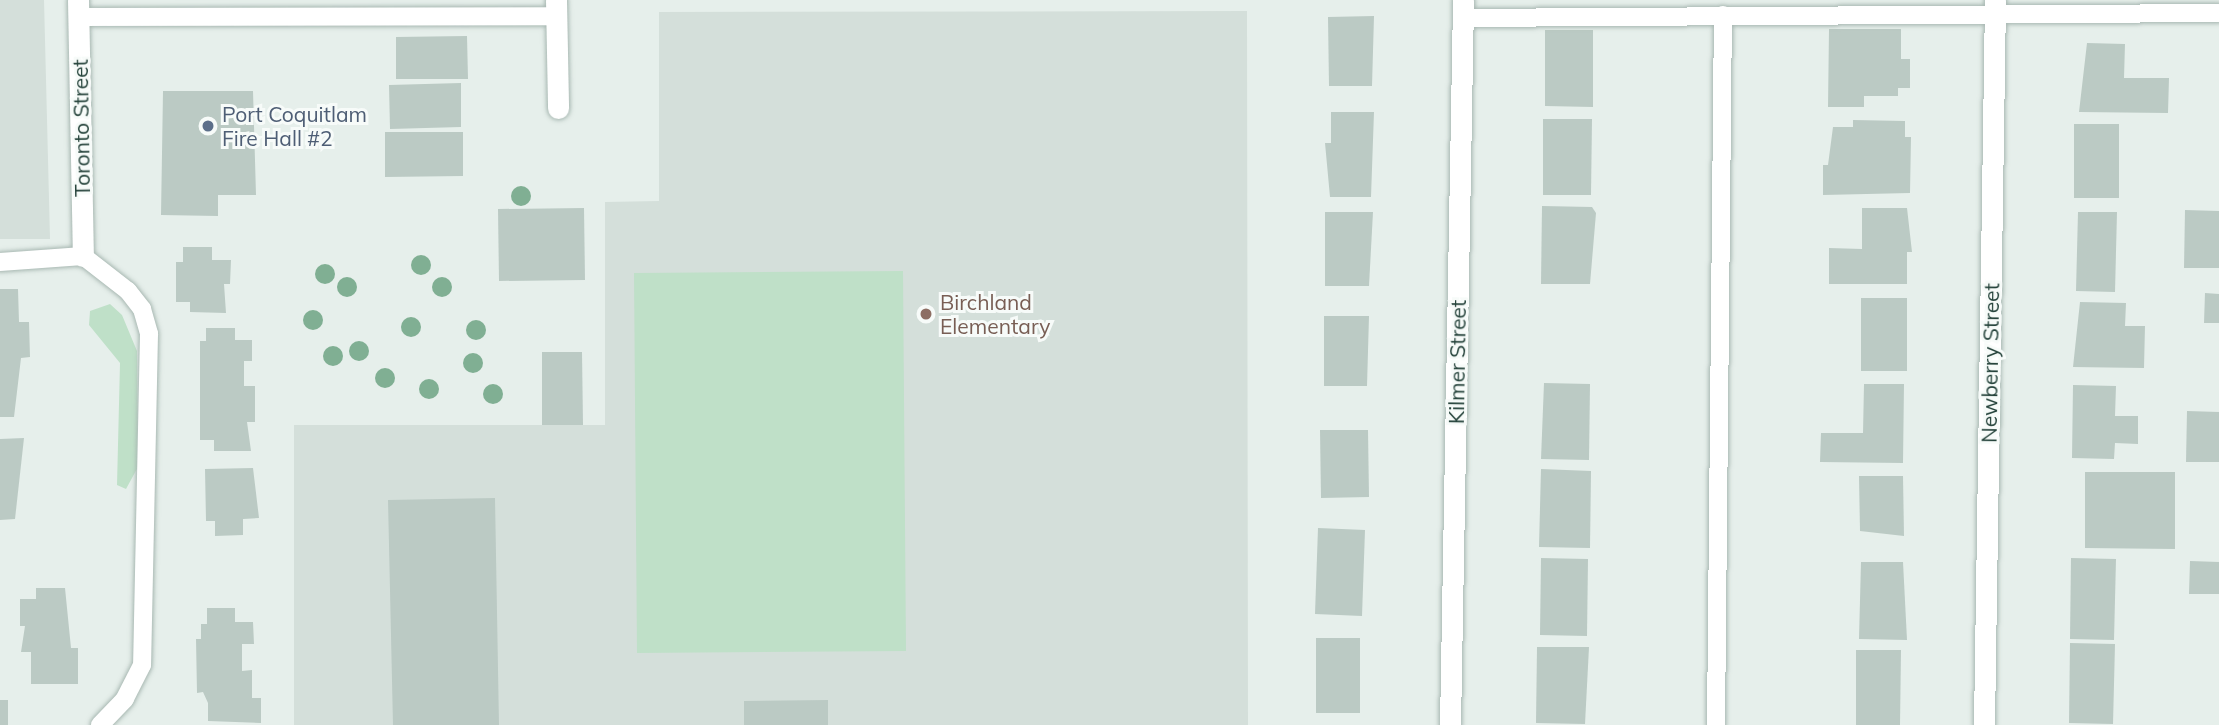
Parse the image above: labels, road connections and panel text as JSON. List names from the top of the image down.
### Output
{
  "streets": {
    "street": ["Toronto Street", "Kilmer Street", "Newberry Street"]
  },
  "places": ["Port Coquitlam Fire Hall #2", "Birchland Elementary"]
}
